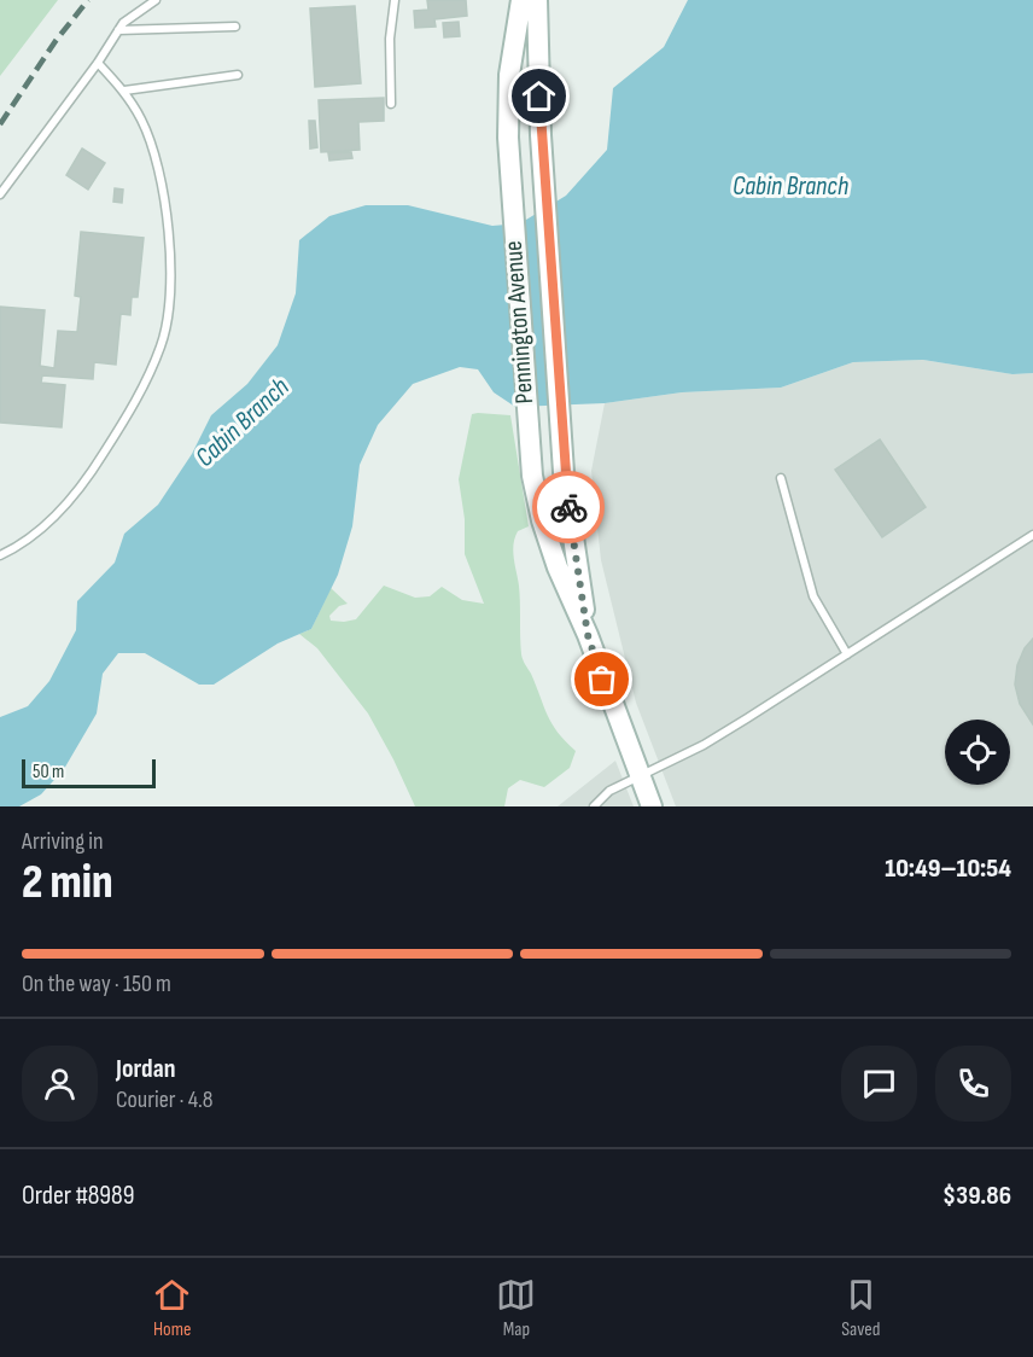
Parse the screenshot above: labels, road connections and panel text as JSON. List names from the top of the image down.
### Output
{
  "streets": {
    "main road": ["Pennington Avenue"]
  },
  "water": ["Cabin Branch"],
  "scale_bar": "50 m",
  "page": {
    "scale": "50 m",
    "heading": ["2 min", "Arriving in", "10:49–10:54"],
    "panel": [
      "Jordan",
      "Courier · 4.8",
      "Order #8989",
      "$39.86"
    ],
    "bar": "On the way · 150 m",
    "tabs": ["Home", "Map", "Saved"]
  }
}
